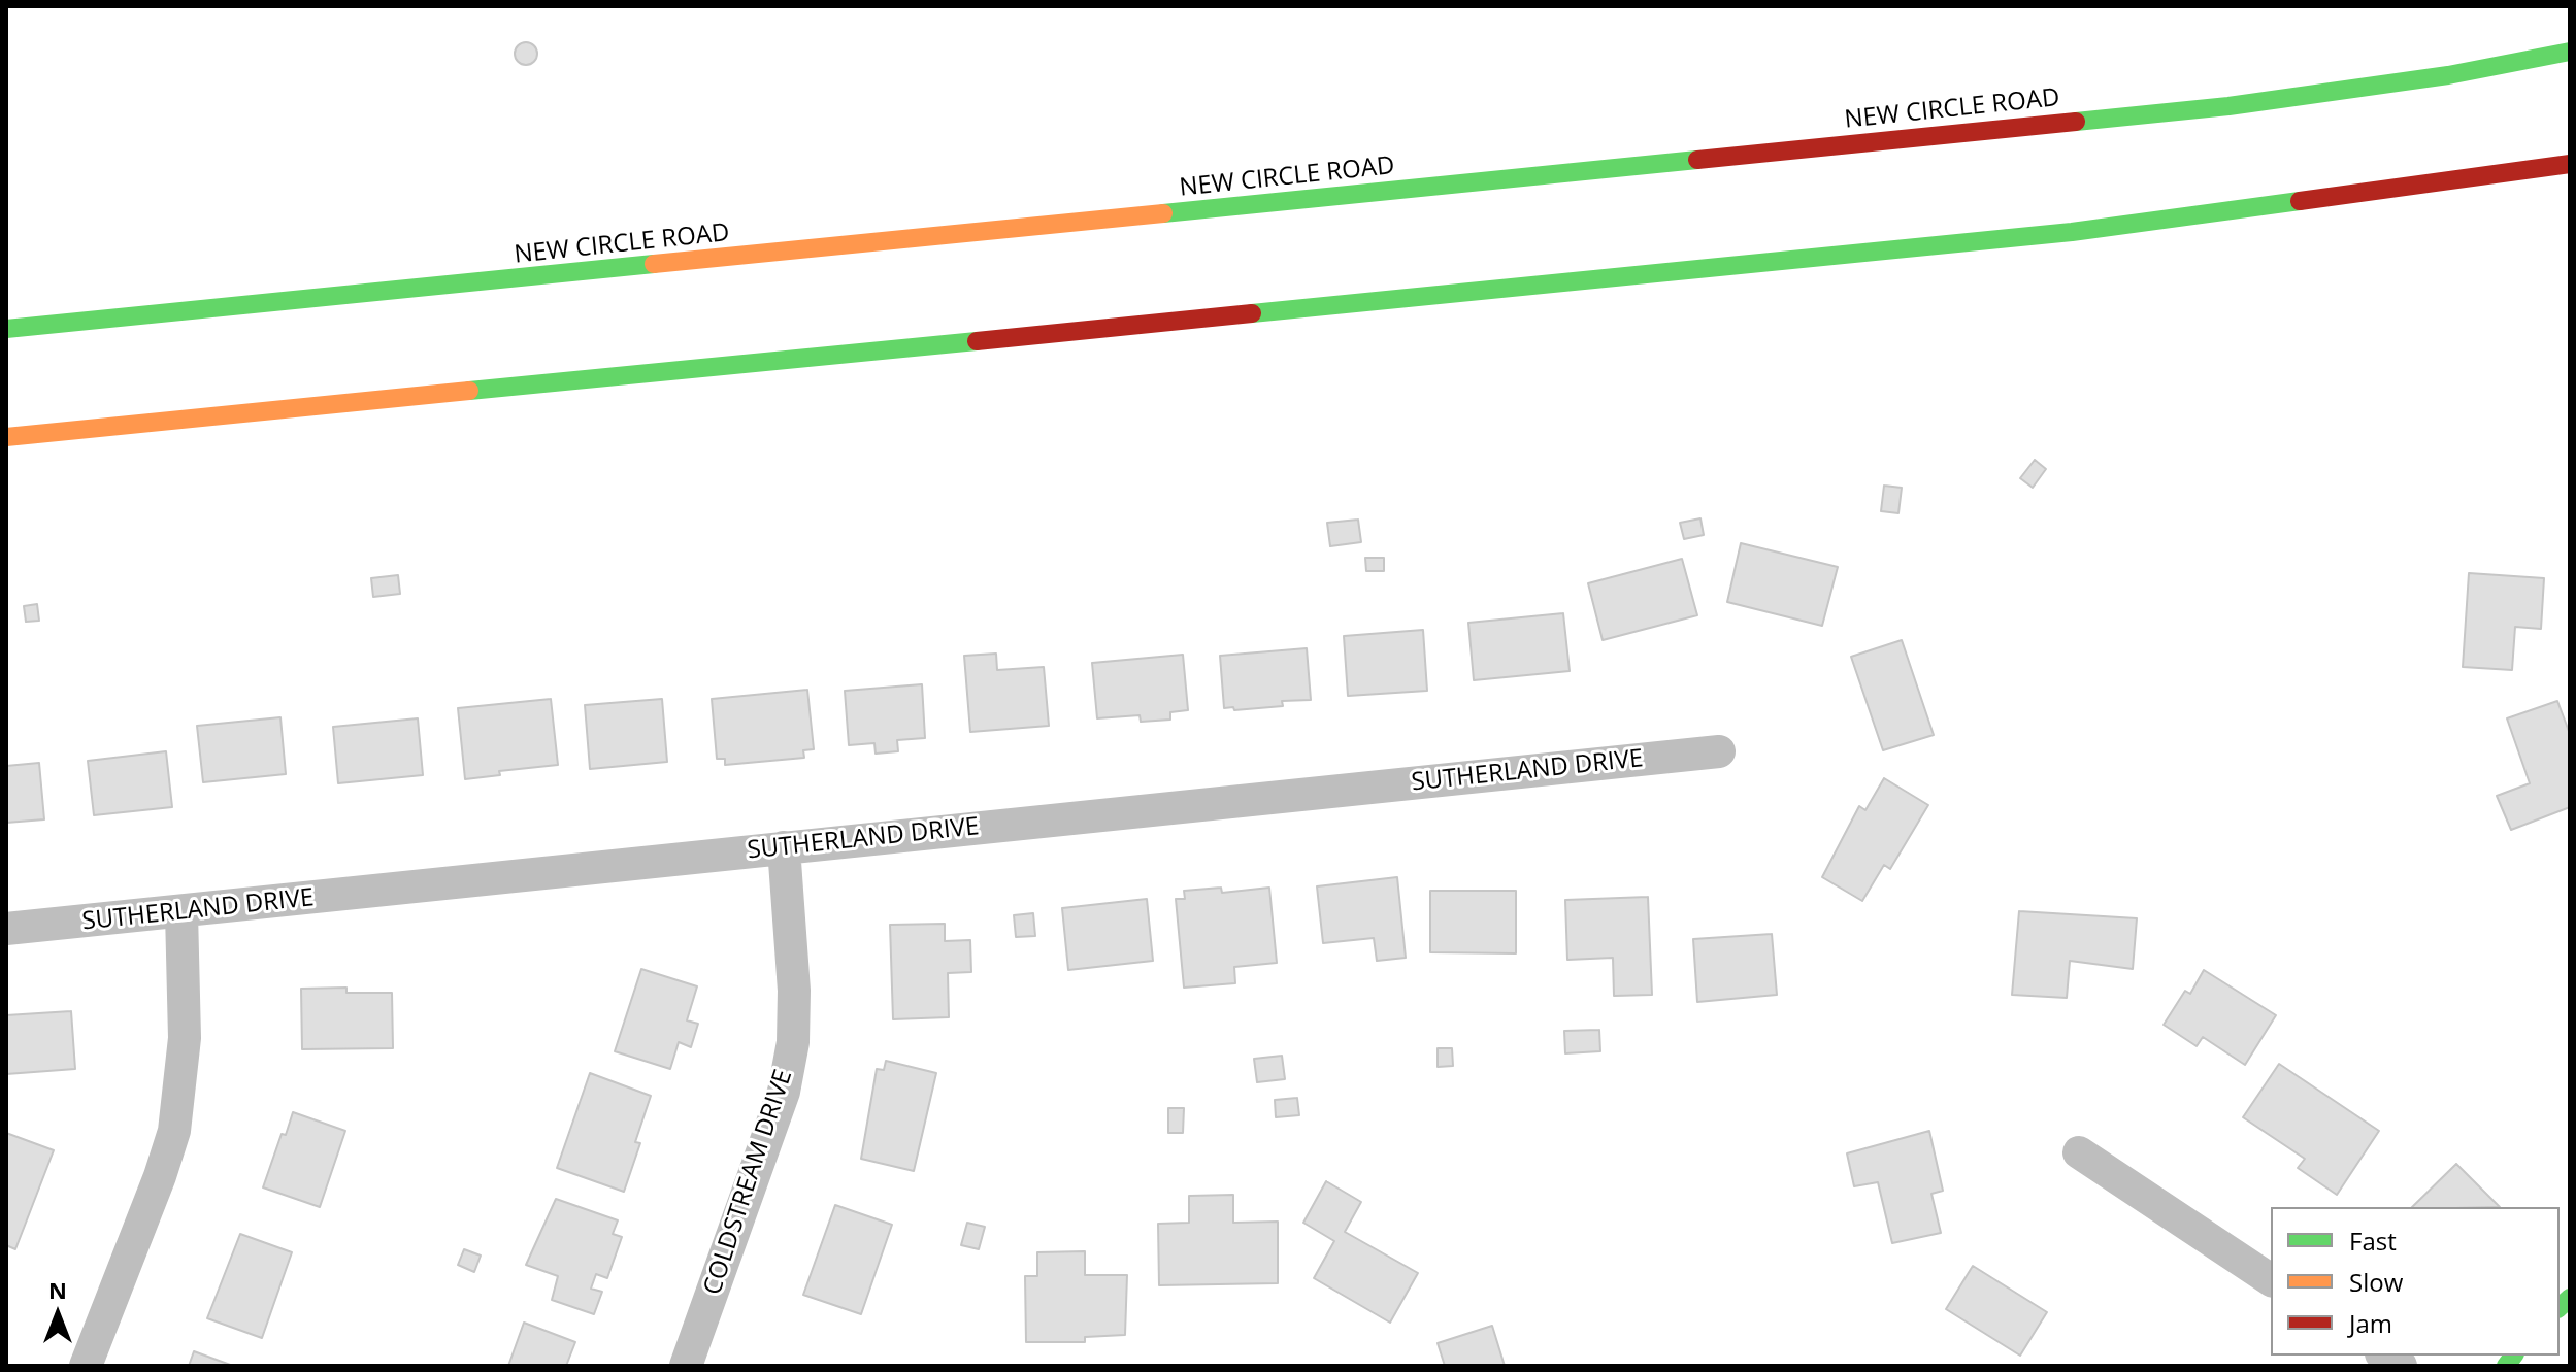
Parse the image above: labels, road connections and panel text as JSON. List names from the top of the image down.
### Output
{
  "streets": {
    "main road": ["NEW CIRCLE ROAD"],
    "street": ["SUTHERLAND DRIVE", "COLDSTREAM DRIVE"]
  },
  "crossings": [
    ["SUTHERLAND DRIVE", "COLDSTREAM DRIVE"]
  ],
  "legend": ["Fast", "Slow", "Jam"],
  "north": "top"
}
